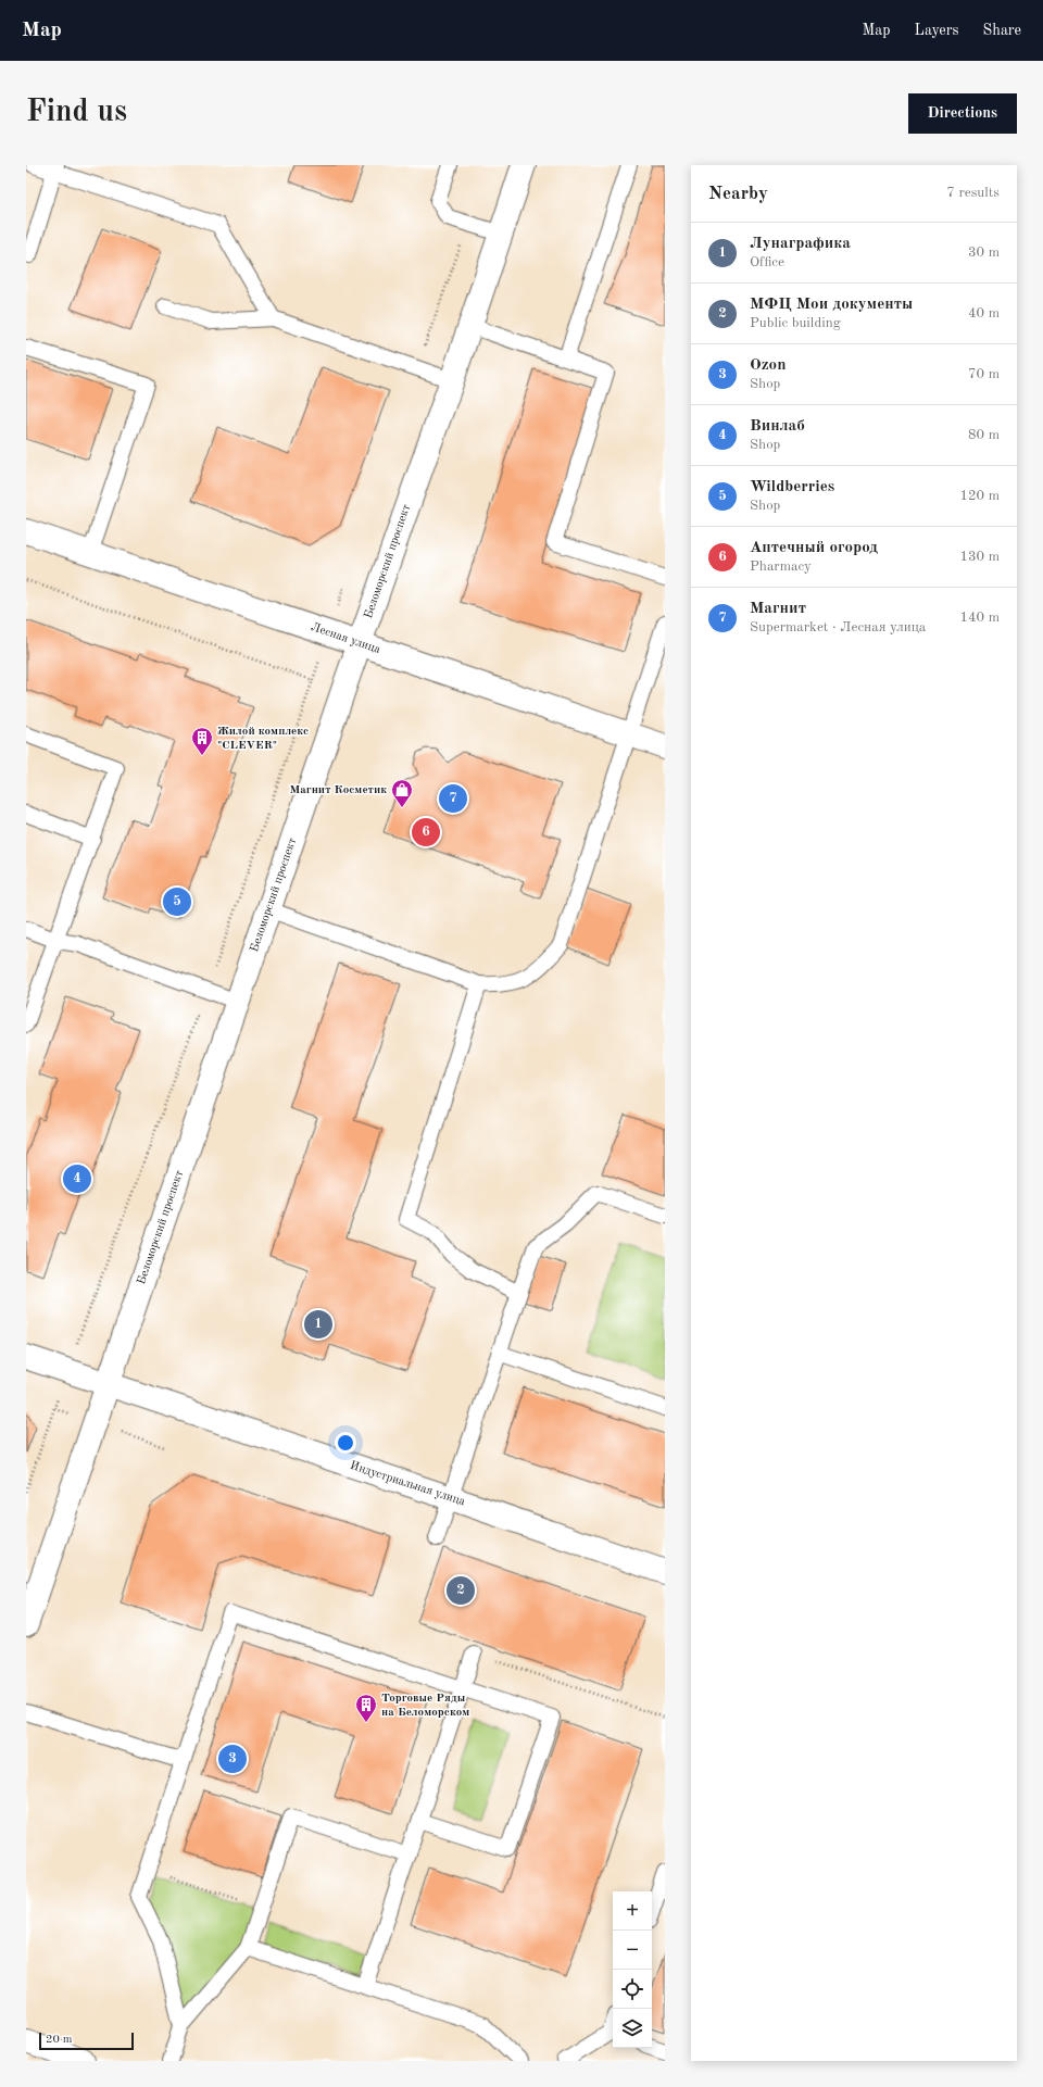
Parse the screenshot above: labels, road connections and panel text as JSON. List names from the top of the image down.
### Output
{
  "streets": {
    "street": ["Беломорский проспект", "Лесная улица", "Индустриальная улица"]
  },
  "crossings": [
    ["Беломорский проспект", "Лесная улица"],
    ["Беломорский проспект", "Индустриальная улица"]
  ],
  "places": {
    "building": ["Жилой комплекс \"СLEVER\"", "Торговые Ряды на Беломорском"],
    "shop": ["Магнит Косметик"]
  },
  "scale_bar": "20 m",
  "page": {
    "header": "Map",
    "nav": ["Map", "Layers", "Share"],
    "buttons": "Directions",
    "title": "Find us",
    "heading": ["Nearby", "7 results"],
    "list": [
      {
        "mark": "1",
        "name": "Лунаграфика",
        "note": "Office",
        "value": "30 m"
      },
      {
        "mark": "2",
        "name": "МФЦ Мои документы",
        "note": "Public building",
        "value": "40 m"
      },
      {
        "mark": "3",
        "name": "Ozon",
        "note": "Shop",
        "value": "70 m"
      },
      {
        "mark": "4",
        "name": "Винлаб",
        "note": "Shop",
        "value": "80 m"
      },
      {
        "mark": "5",
        "name": "Wildberries",
        "note": "Shop",
        "value": "120 m"
      },
      {
        "mark": "6",
        "name": "Аптечный огород",
        "note": "Pharmacy",
        "value": "130 m"
      },
      {
        "mark": "7",
        "name": "Магнит",
        "note": "Supermarket · Лесная улица",
        "value": "140 m"
      }
    ],
    "pins": [
      "7",
      "6",
      "5",
      "4",
      "1",
      "2",
      "3"
    ],
    "map_buttons": ["+", "−"],
    "scale": "20 m"
  }
}
